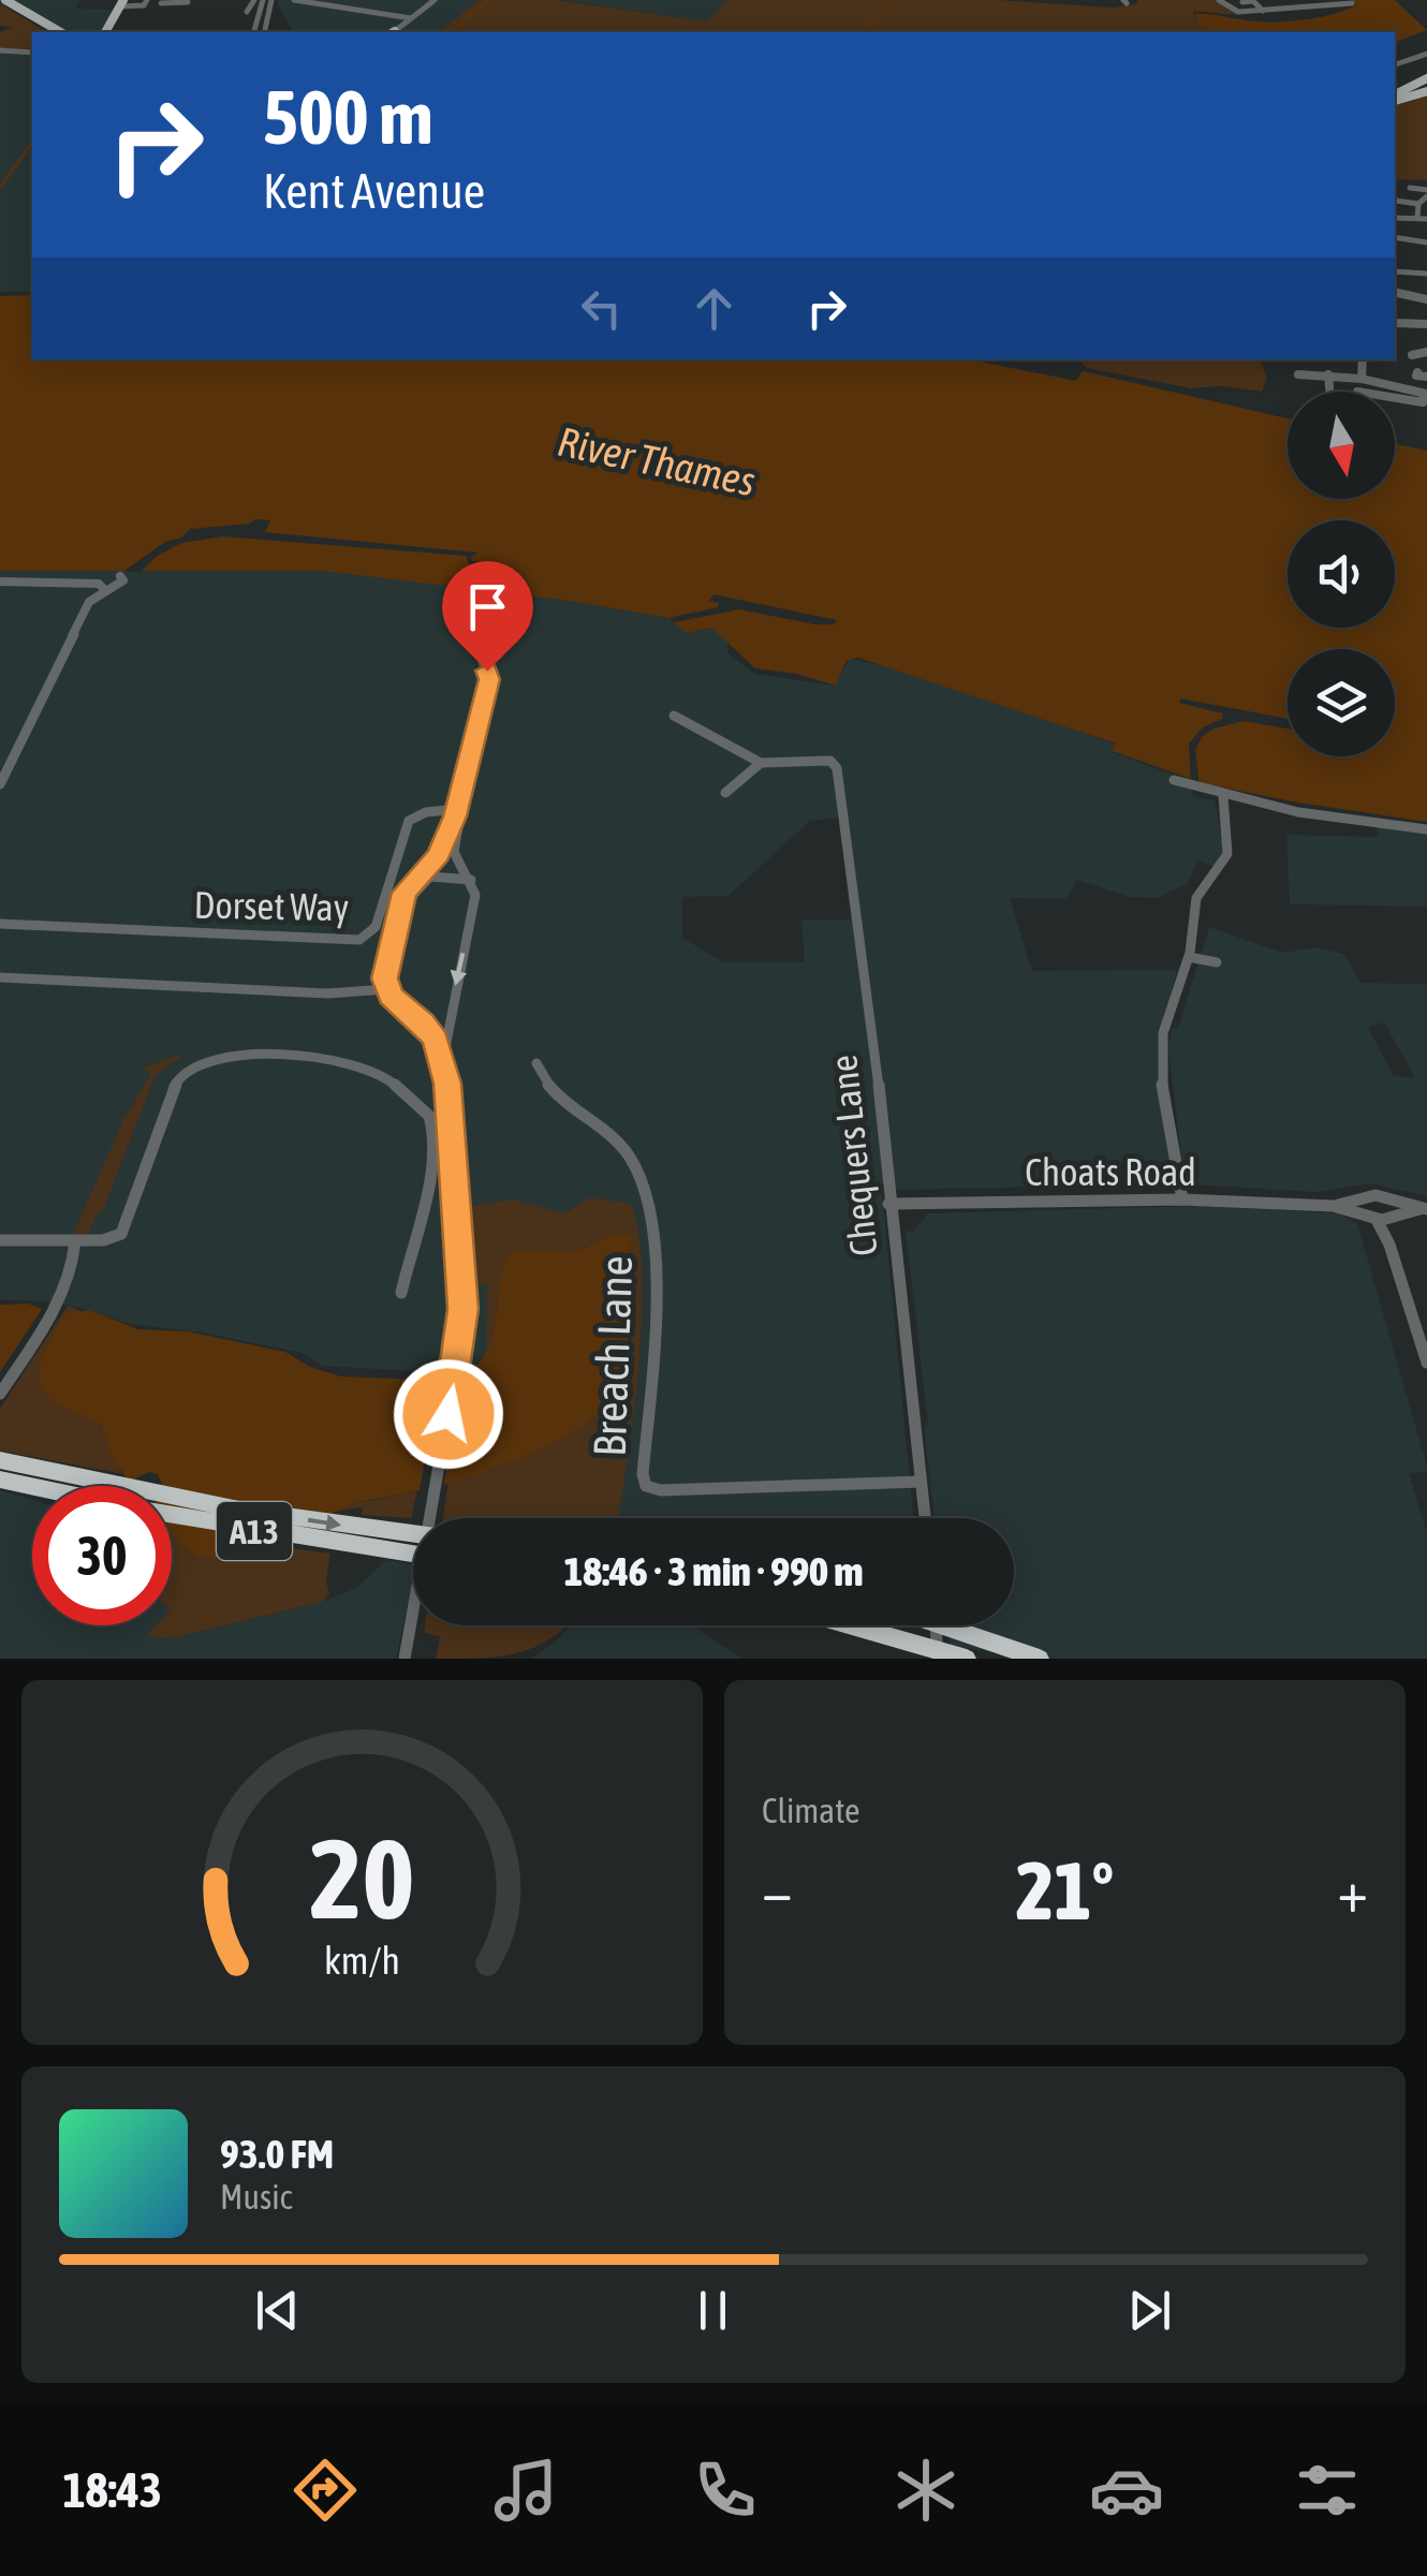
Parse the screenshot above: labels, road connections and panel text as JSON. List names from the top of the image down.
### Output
{
  "streets": {
    "highway": ["A13"],
    "street": [
      "Dorset Way",
      "Chequers Lane",
      "Choats Road",
      "Breach Lane"
    ]
  },
  "crossings": [
    ["Chequers Lane", "Choats Road"],
    ["Chequers Lane", "Breach Lane"]
  ],
  "water": ["River Thames"],
  "north": "bottom",
  "page": {
    "turn": ["500 m", "Kent Avenue"],
    "limit": "30",
    "trip": "18:46 · 3 min · 990 m",
    "tile": "Climate",
    "heat": ["−", "21°", "+"],
    "song": ["93.0 FM", "Music"],
    "tabs": "18:43",
    "gauge": ["20", "km/h"]
  }
}
